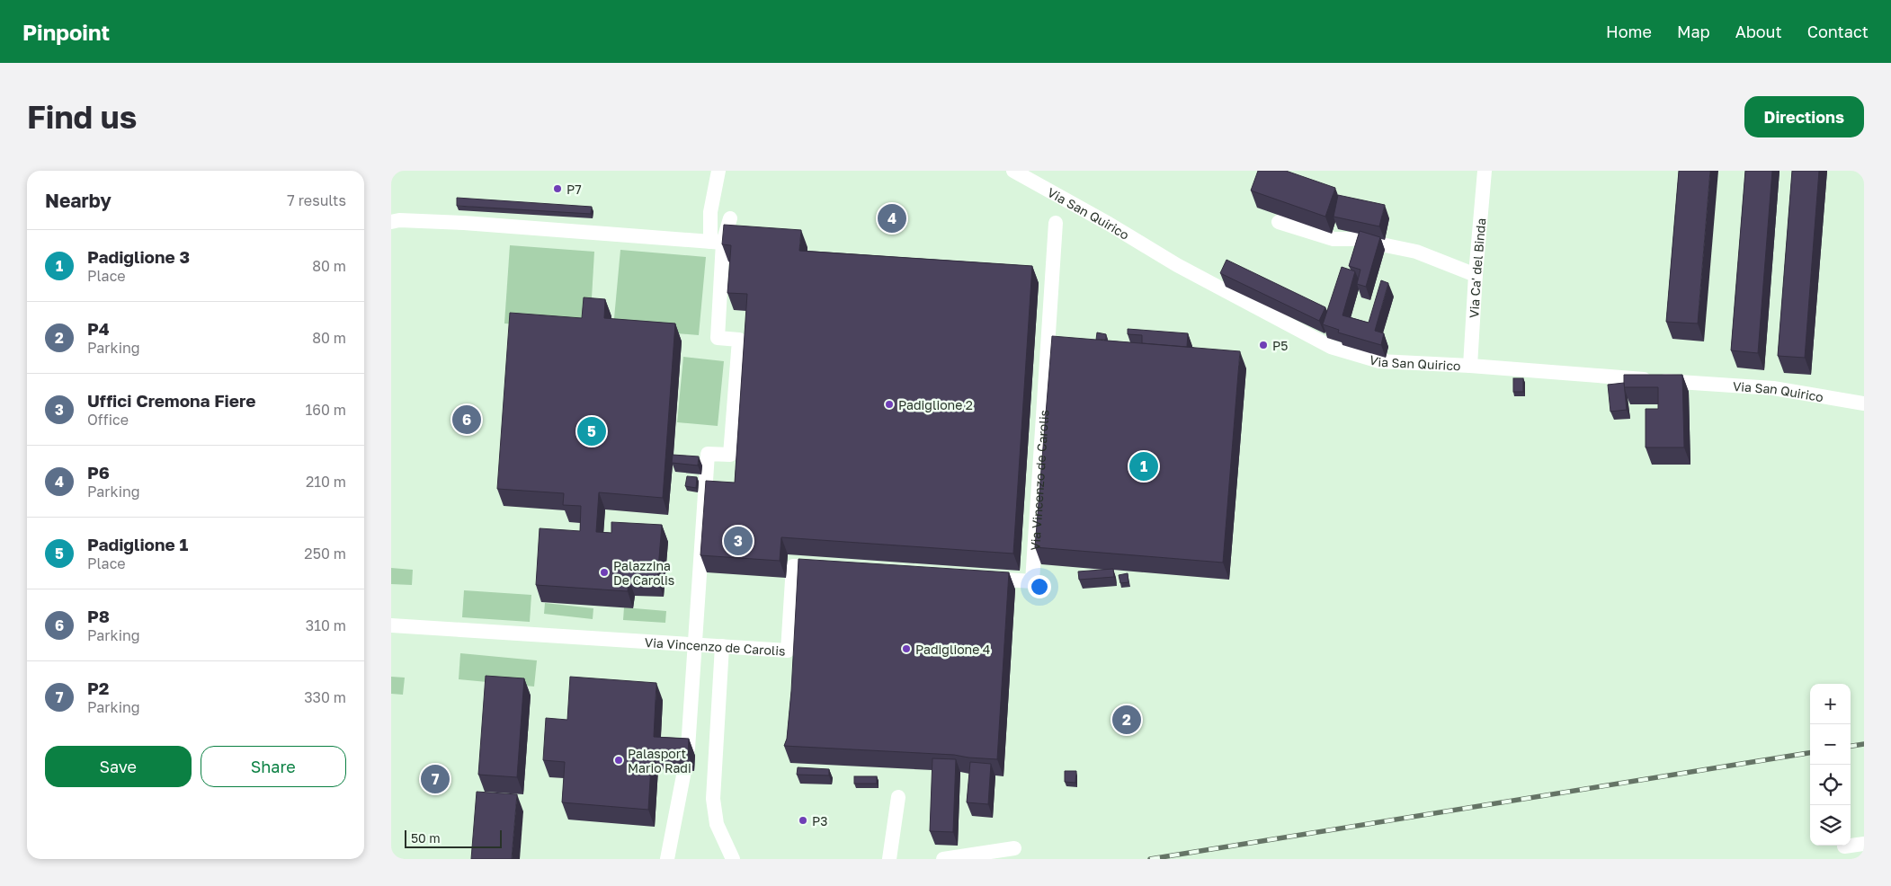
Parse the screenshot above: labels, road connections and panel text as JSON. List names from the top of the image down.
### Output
{
  "streets": {
    "street": ["Via San Quirico", "Via Ca' del Binda", "Via Vincenzo de Carolis"]
  },
  "crossings": [
    ["Via San Quirico", "Via Ca' del Binda"]
  ],
  "places": [
    "P7",
    "P5",
    "Padiglione 2",
    "Palazzina De Carolis",
    "Padiglione 4",
    "Palasport Mario Radi",
    "P3"
  ],
  "scale_bar": "50 m",
  "page": {
    "header": "Pinpoint",
    "nav": [
      "Home",
      "Map",
      "About",
      "Contact"
    ],
    "buttons": [
      "Directions",
      ["Save", "Share"]
    ],
    "title": "Find us",
    "heading": ["Nearby", "7 results"],
    "pins": [
      "4",
      "6",
      "5",
      "1",
      "3",
      "2",
      "7"
    ],
    "list": [
      {
        "mark": "1",
        "name": "Padiglione 3",
        "note": "Place",
        "value": "80 m"
      },
      {
        "mark": "2",
        "name": "P4",
        "note": "Parking",
        "value": "80 m"
      },
      {
        "mark": "3",
        "name": "Uffici Cremona Fiere",
        "note": "Office",
        "value": "160 m"
      },
      {
        "mark": "4",
        "name": "P6",
        "note": "Parking",
        "value": "210 m"
      },
      {
        "mark": "5",
        "name": "Padiglione 1",
        "note": "Place",
        "value": "250 m"
      },
      {
        "mark": "6",
        "name": "P8",
        "note": "Parking",
        "value": "310 m"
      },
      {
        "mark": "7",
        "name": "P2",
        "note": "Parking",
        "value": "330 m"
      }
    ],
    "map_buttons": ["+", "−"],
    "scale": "50 m"
  }
}
